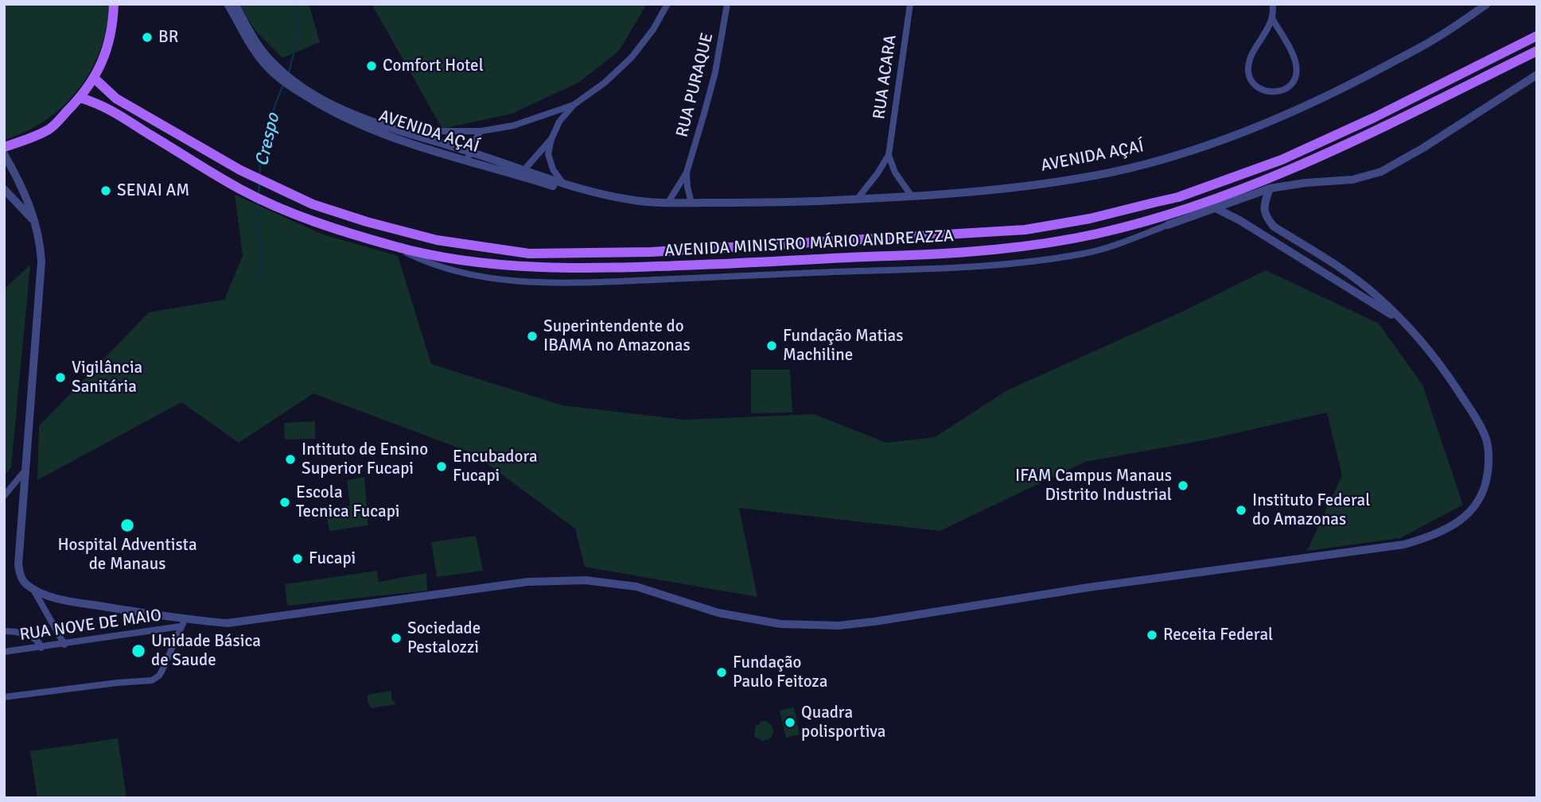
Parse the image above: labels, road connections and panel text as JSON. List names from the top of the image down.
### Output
{
  "streets": {
    "main road": ["AVENIDA MINISTRO MÁRIO ANDREAZZA"],
    "street": [
      "RUA ACARA",
      "RUA PURAQUE",
      "AVENIDA AÇAÍ",
      "RUA NOVE DE MAIO"
    ]
  },
  "crossings": [
    ["RUA ACARA", "AVENIDA AÇAÍ"],
    ["RUA PURAQUE", "AVENIDA AÇAÍ"]
  ],
  "water": ["Crespo"],
  "places": [
    "BR",
    "Comfort Hotel",
    "SENAI AM",
    "Superintendente do IBAMA no Amazonas",
    "Fundação Matias Machiline",
    "Vigilância Sanitária",
    "Intituto de Ensino Superior Fucapi",
    "Encubadora Fucapi",
    "IFAM Campus Manaus Distrito Industrial",
    "Escola Tecnica Fucapi",
    "Instituto Federal do Amazonas",
    "Hospital Adventista de Manaus",
    "Fucapi",
    "Receita Federal",
    "Sociedade Pestalozzi",
    "Unidade Básica de Saude",
    "Fundação Paulo Feitoza",
    "Quadra polisportiva"
  ]
}
